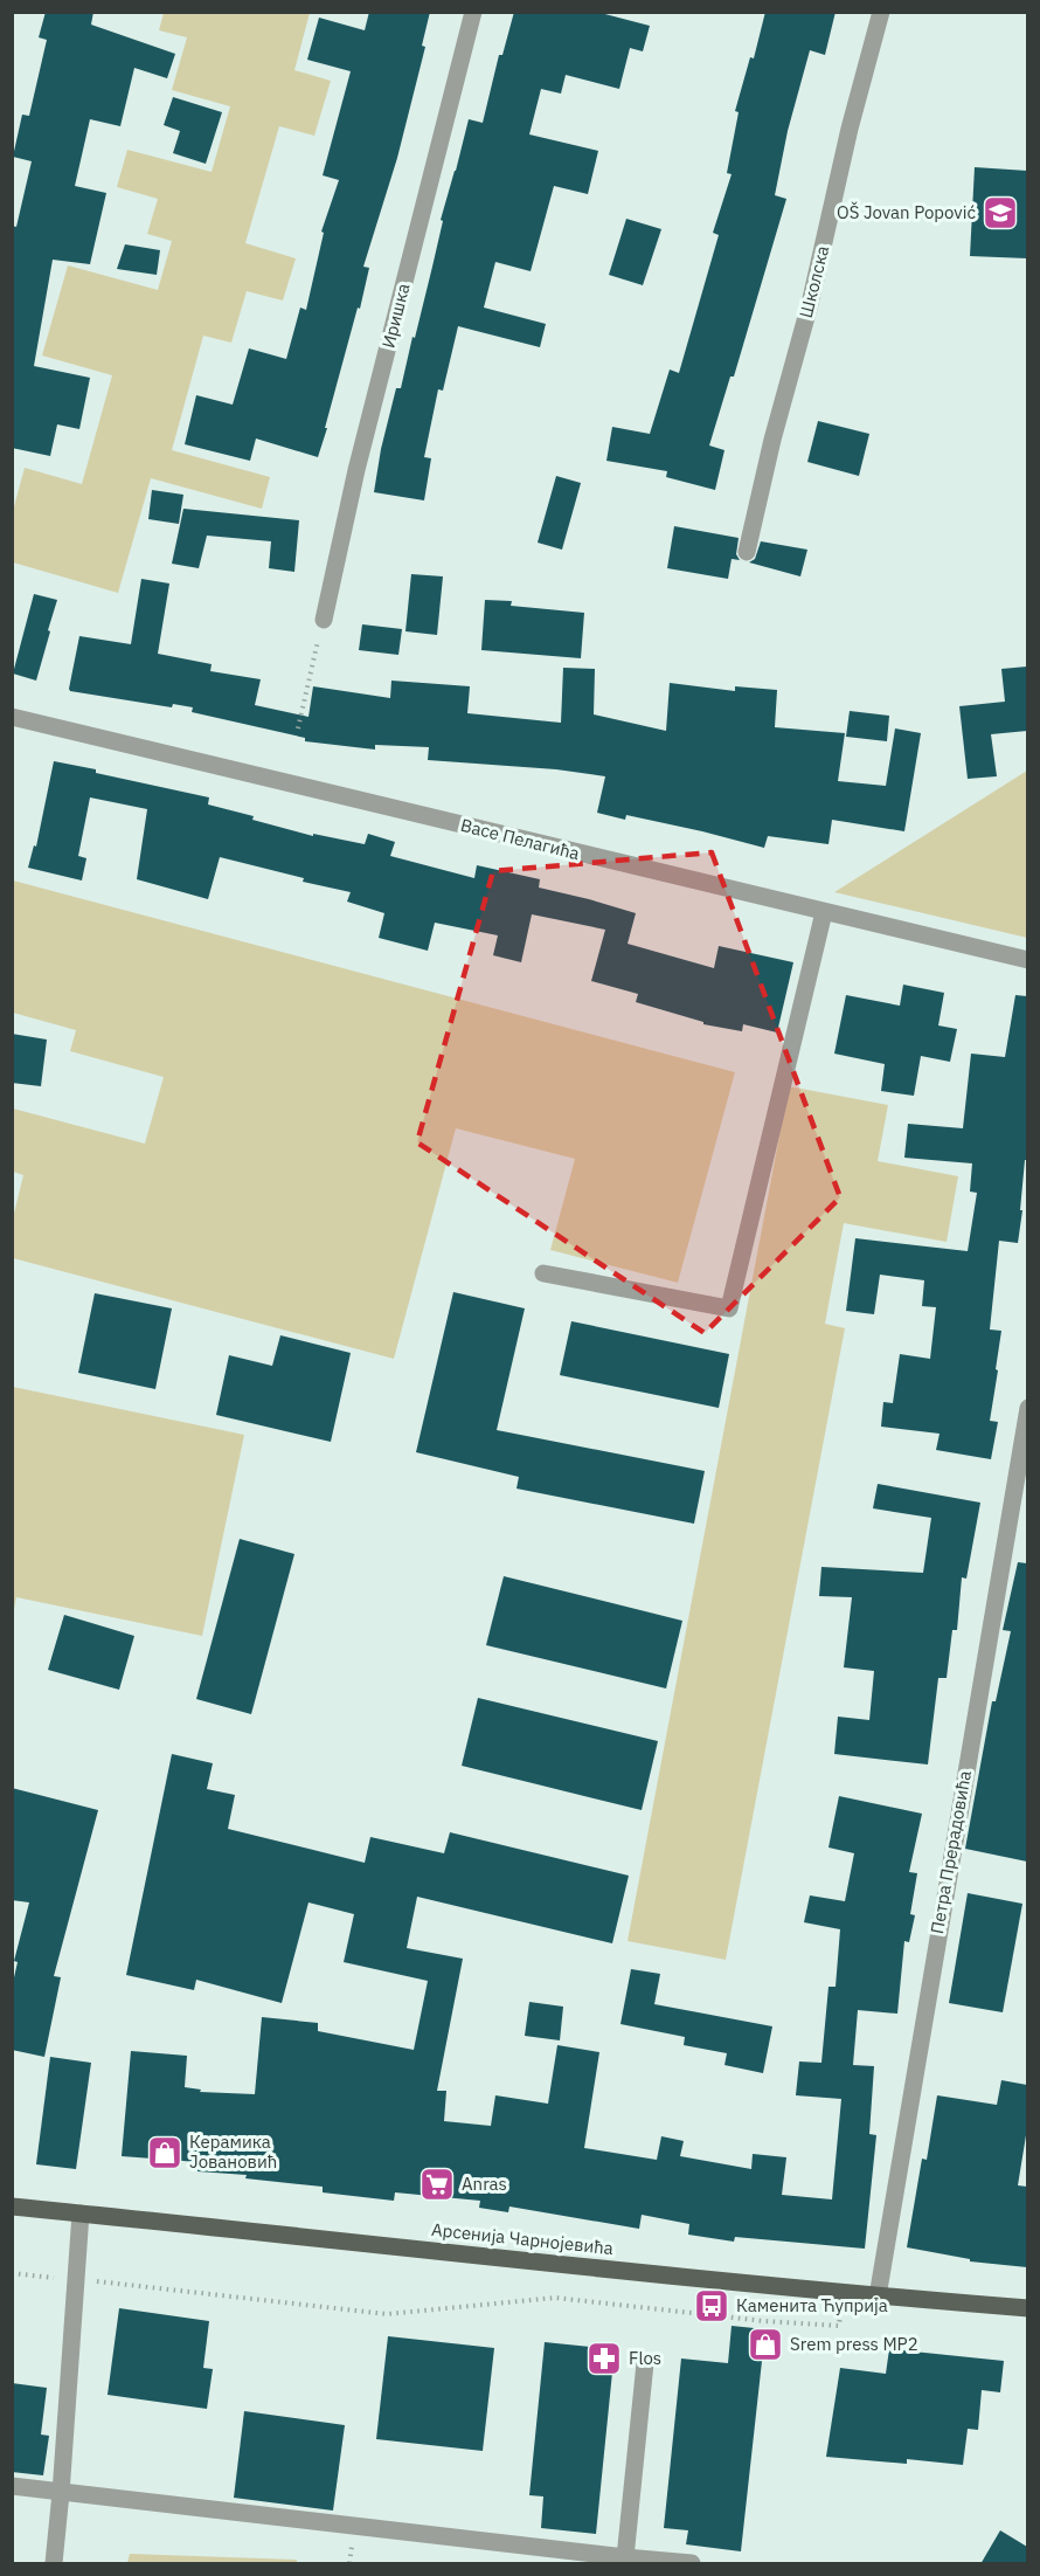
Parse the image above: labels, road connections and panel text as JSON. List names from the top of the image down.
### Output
{
  "streets": {
    "main road": ["Арсенија Чарнојевића"],
    "street": [
      "Школска",
      "Иришка",
      "Васе Пелагића",
      "Петра Прерадовића"
    ]
  },
  "crossings": [
    ["Петра Прерадовића", "Арсенија Чарнојевића"]
  ],
  "places": {
    "school or university": ["OŠ Jovan Popović"],
    "shop": ["Керамика Јовановић", "Srem press MP2"],
    "supermarket": ["Anras"],
    "bus stop": ["Каменита Ћуприја"],
    "pharmacy": ["Flos"]
  }
}
